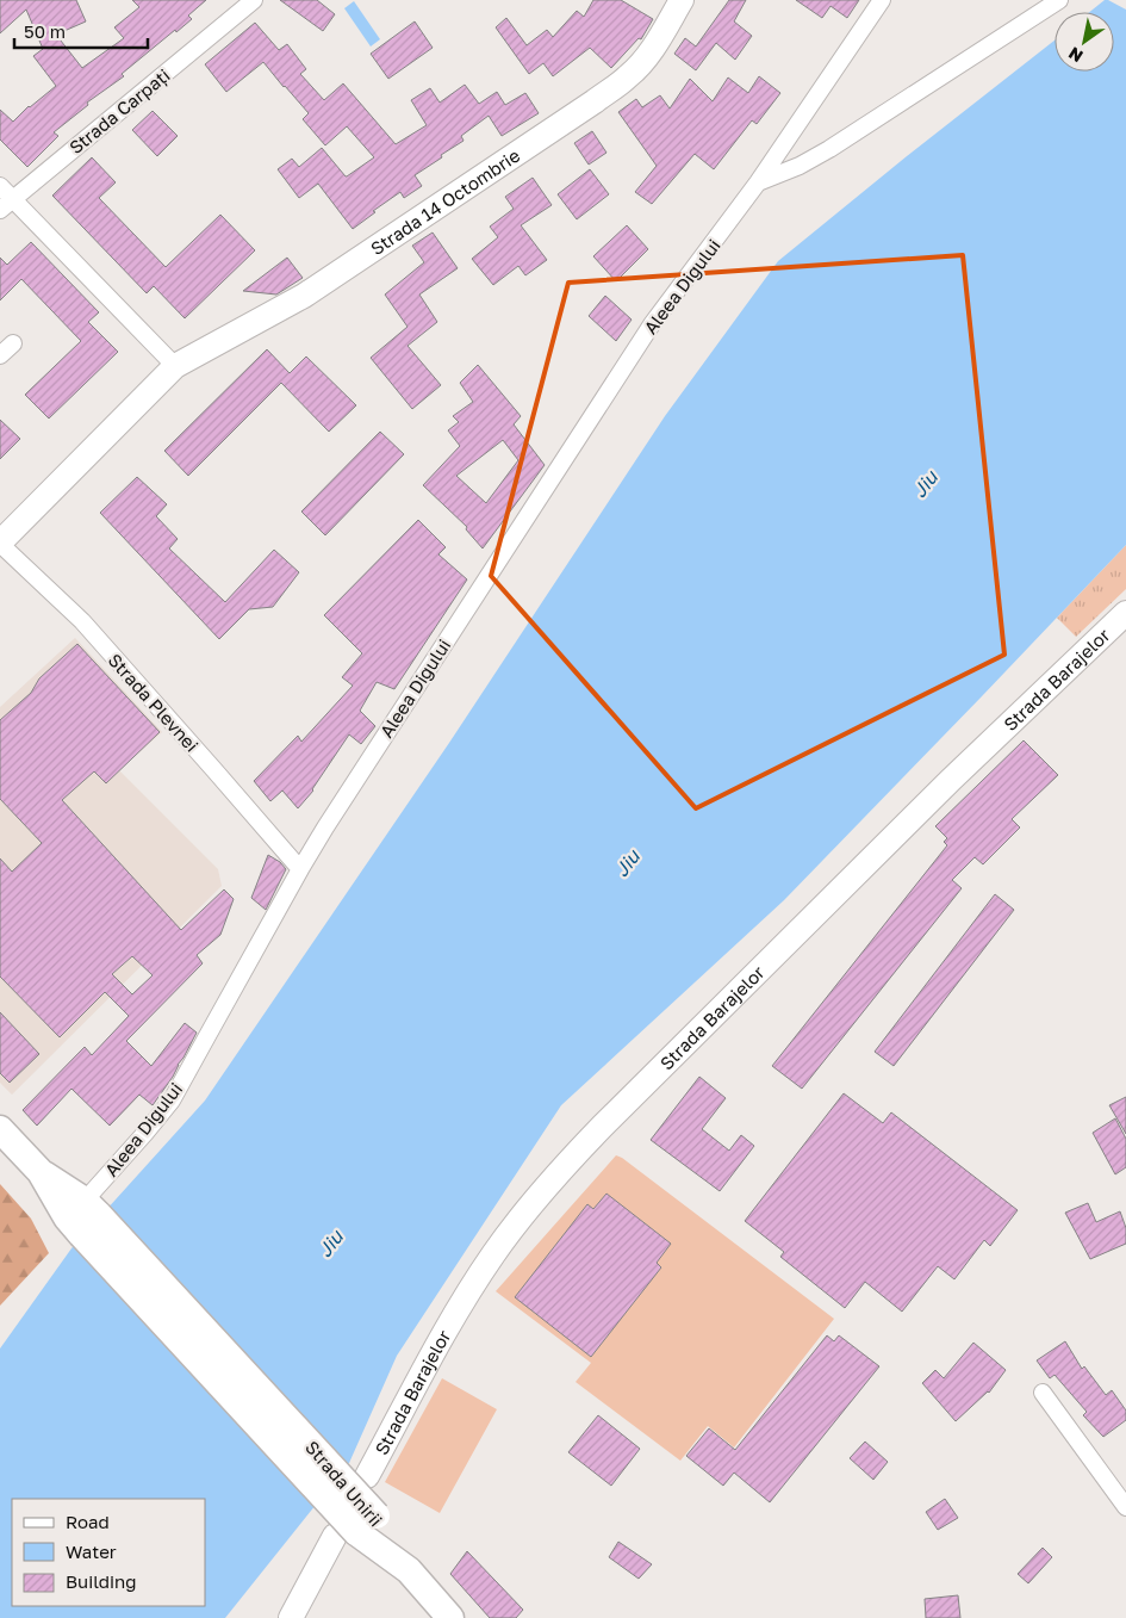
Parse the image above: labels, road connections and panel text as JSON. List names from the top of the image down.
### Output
{
  "streets": {
    "main road": ["Strada 14 Octombrie", "Strada Barajelor", "Strada Unirii"],
    "street": ["Strada Carpați", "Aleea Digului", "Strada Plevnei"]
  },
  "crossings": [
    ["Strada 14 Octombrie", "Strada Plevnei"],
    ["Aleea Digului", "Strada Plevnei"],
    ["Aleea Digului", "Strada Unirii"]
  ],
  "water": ["Jiu"],
  "legend": ["Road", "Water", "Building"],
  "scale_bar": "50 m",
  "north": "bottom left"
}
